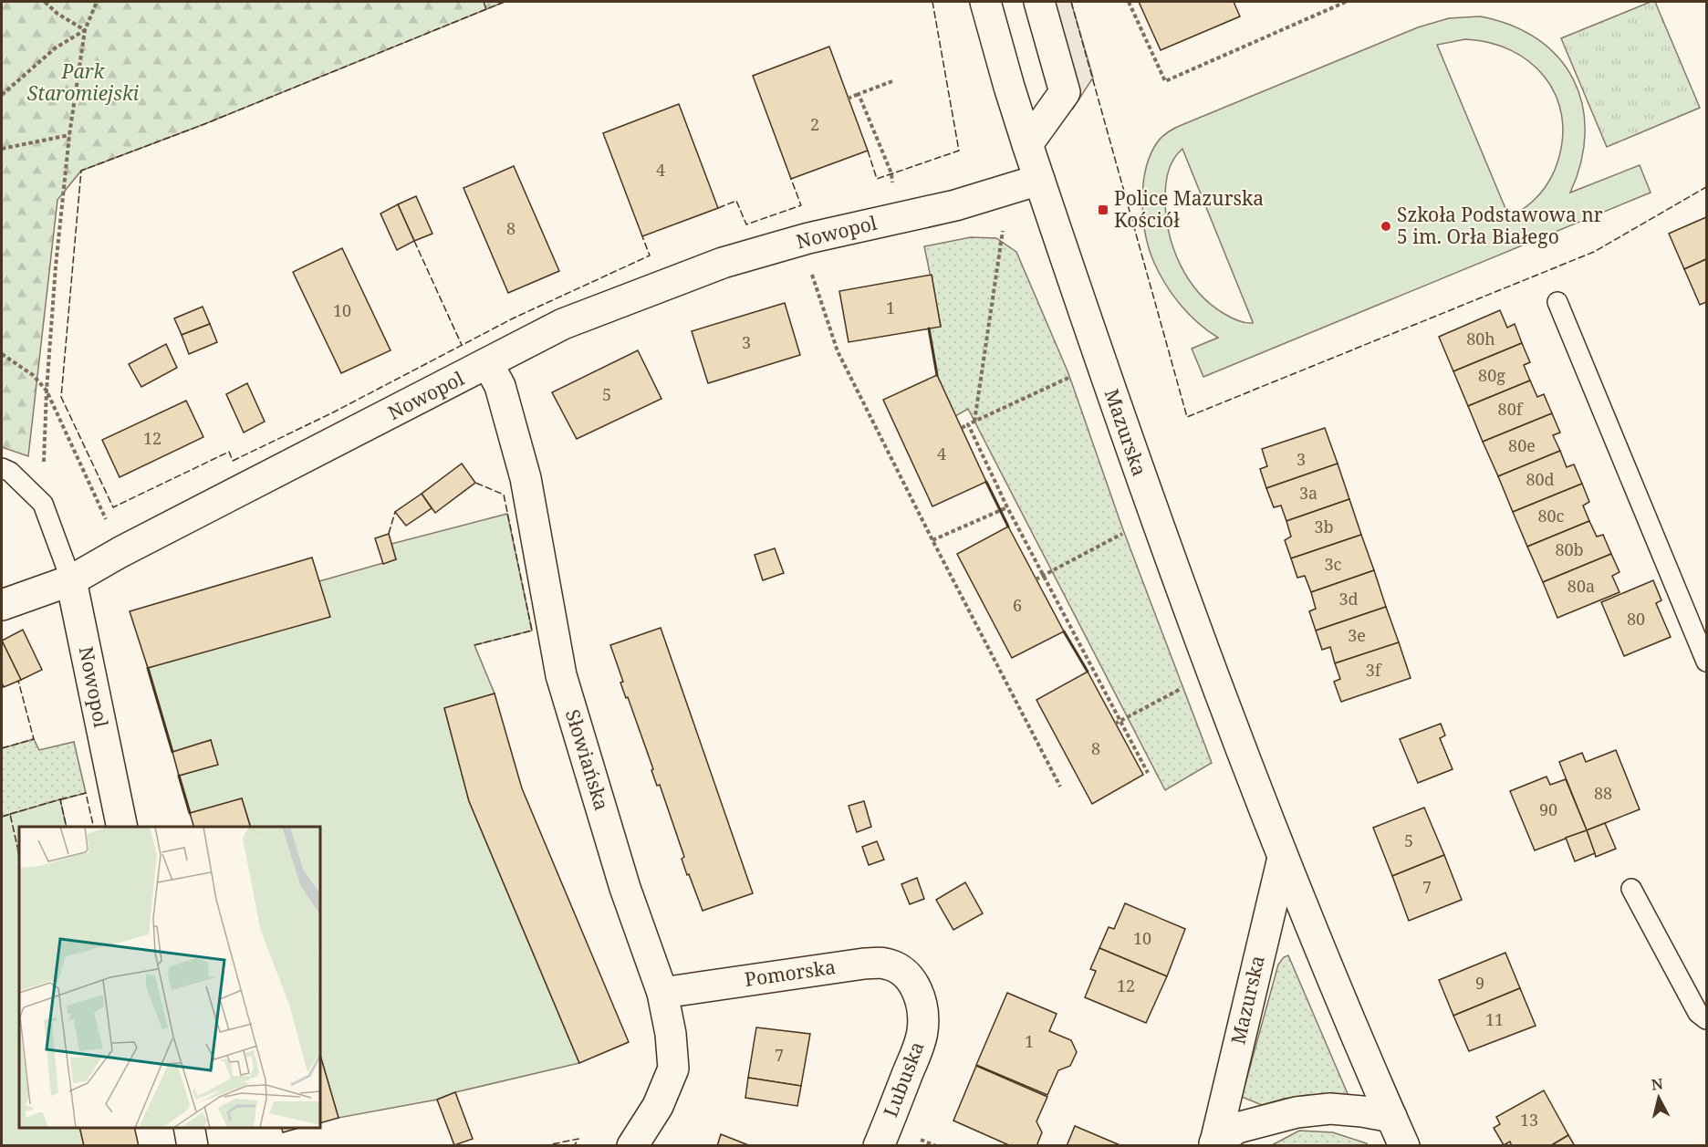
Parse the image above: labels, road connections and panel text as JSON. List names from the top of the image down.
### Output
{
  "streets": {
    "street": [
      "Nowopol",
      "Mazurska",
      "Słowiańska",
      "Pomorska",
      "Lubuska"
    ]
  },
  "crossings": [
    ["Nowopol", "Mazurska"],
    ["Nowopol", "Słowiańska"],
    ["Słowiańska", "Pomorska"],
    ["Pomorska", "Lubuska"]
  ],
  "parks": ["Park Staromiejski"],
  "places": {
    "transit": ["Police Mazurska Kościół"],
    "other": ["Szkoła Podstawowa nr 5 im. Orła Białego"]
  },
  "house_numbers": [
    "2",
    "4",
    "8",
    "1",
    "10",
    "80h",
    "3",
    "80g",
    "5",
    "80f",
    "12",
    "80e",
    "4",
    "3",
    "80d",
    "3a",
    "80c",
    "3b",
    "80b",
    "3c",
    "80a",
    "3d",
    "6",
    "80",
    "3e",
    "3f",
    "8",
    "88",
    "90",
    "5",
    "7",
    "10",
    "9",
    "12",
    "11",
    "1",
    "7",
    "13"
  ],
  "north": "top"
}
